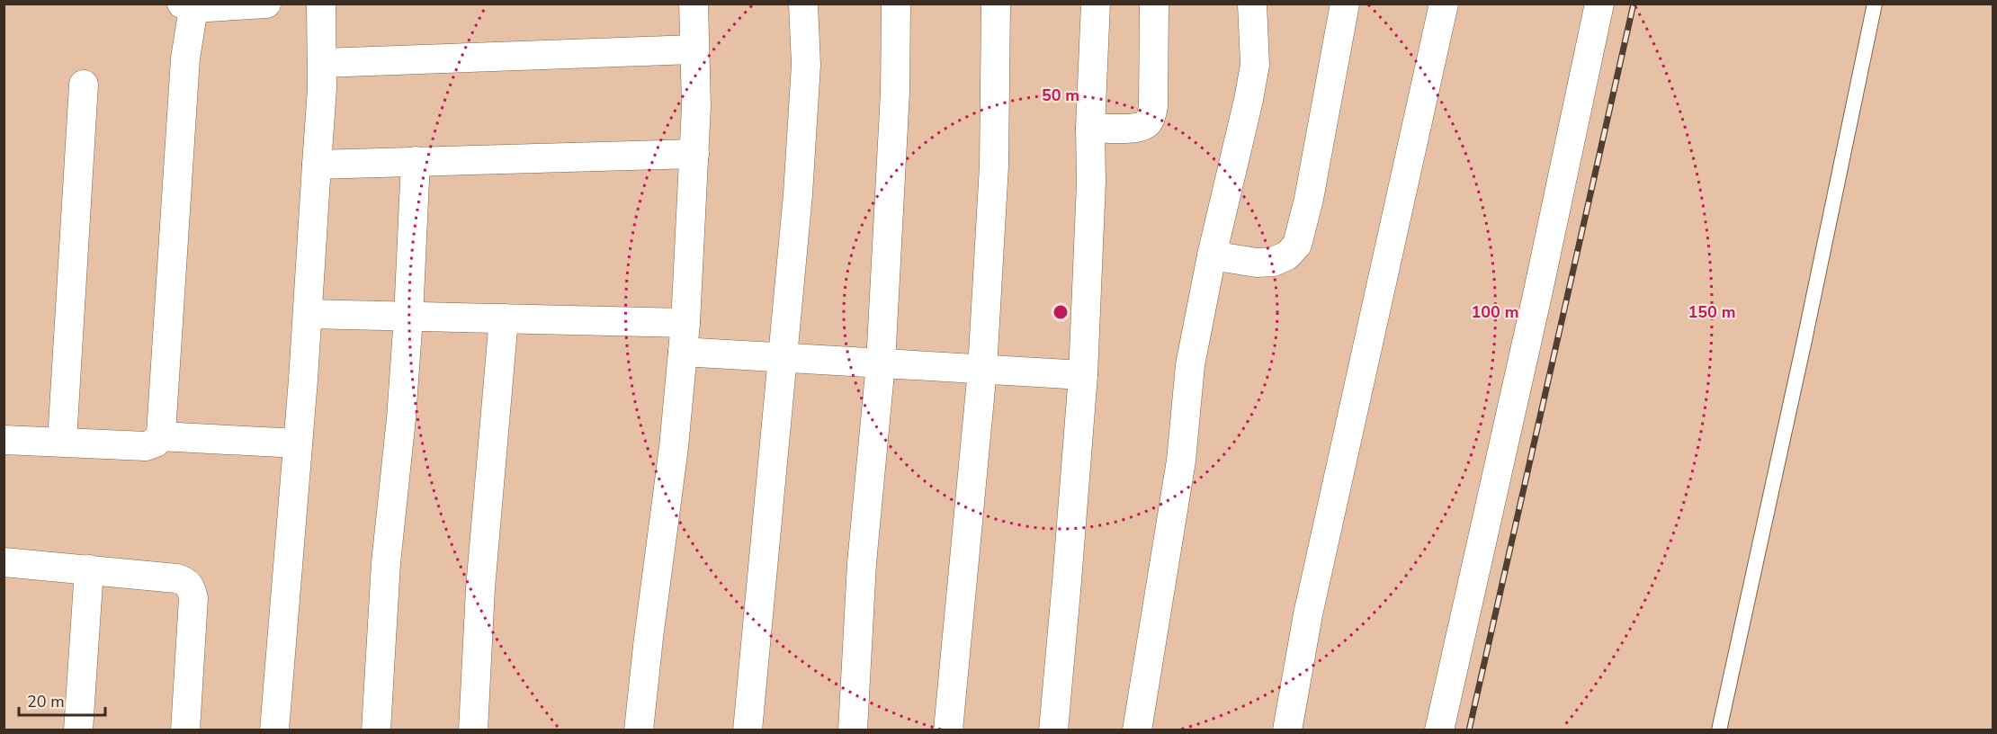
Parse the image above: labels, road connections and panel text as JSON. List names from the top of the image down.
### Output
{
  "scale_bar": "20 m",
  "rings": ["50 m", "100 m", "150 m"]
}
